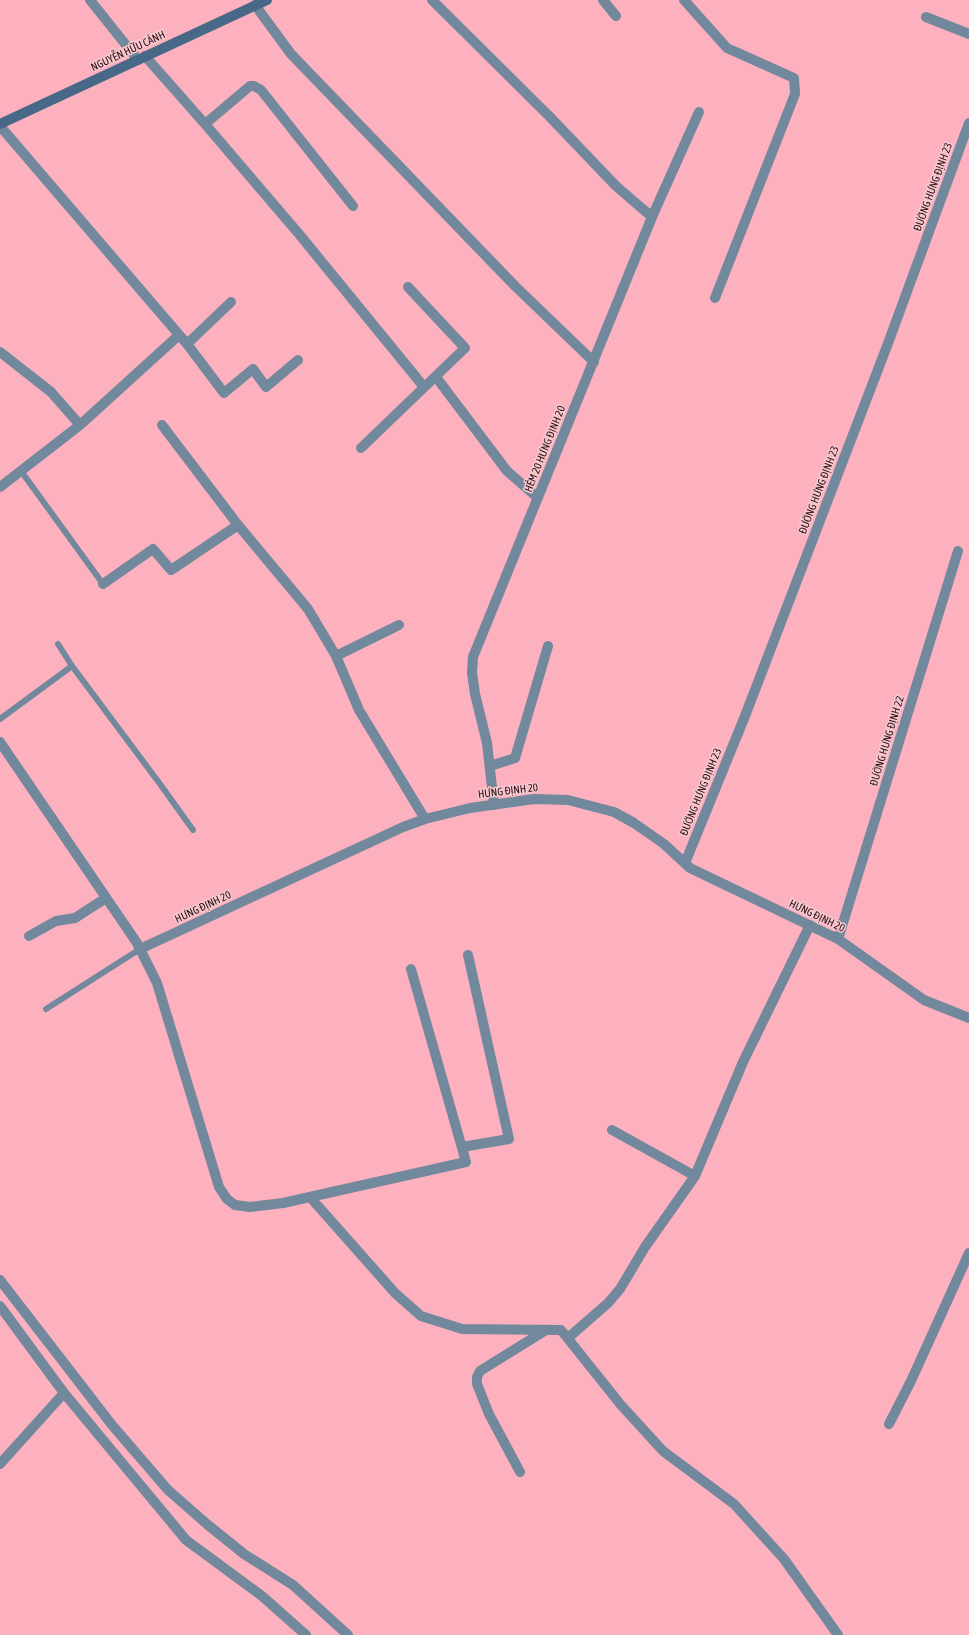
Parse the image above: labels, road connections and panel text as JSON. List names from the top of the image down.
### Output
{
  "streets": {
    "street": [
      "NGUYỄN HỮU CẢNH",
      "ĐƯỜNG HƯNG ĐỊNH 23",
      "HẺM 20 HƯNG ĐỊNH 20",
      "ĐƯỜNG HƯNG ĐỊNH 22",
      "HƯNG ĐỊNH 20"
    ]
  },
  "crossings": [
    ["ĐƯỜNG HƯNG ĐỊNH 23", "HƯNG ĐỊNH 20"],
    ["HẺM 20 HƯNG ĐỊNH 20", "HƯNG ĐỊNH 20"],
    ["ĐƯỜNG HƯNG ĐỊNH 22", "HƯNG ĐỊNH 20"]
  ]
}
